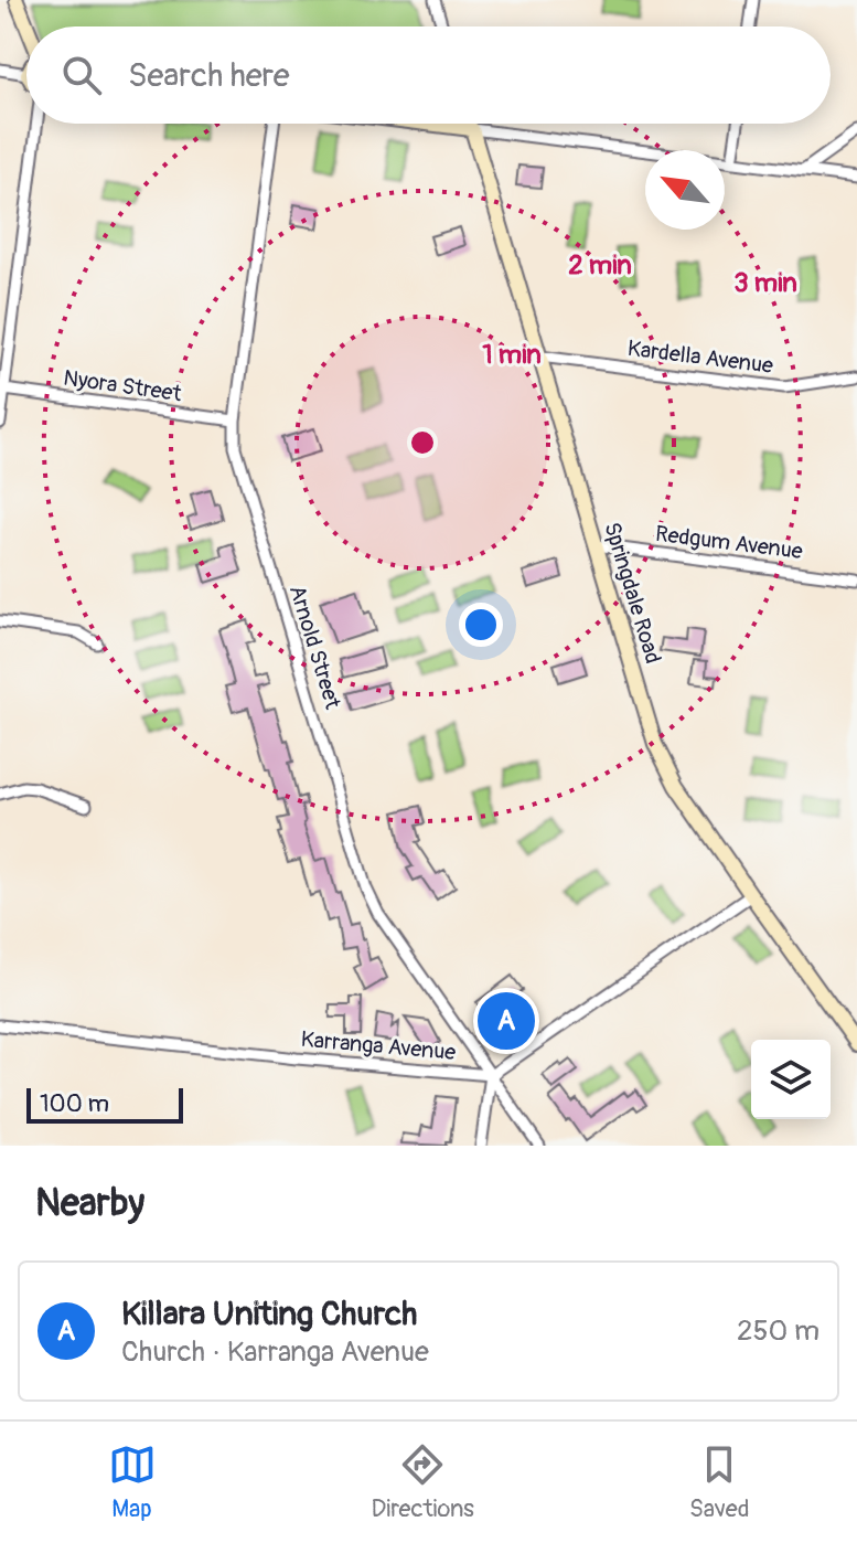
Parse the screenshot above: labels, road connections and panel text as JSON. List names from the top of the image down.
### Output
{
  "streets": {
    "main road": ["Springdale Road"],
    "street": [
      "Kardella Avenue",
      "Nyora Street",
      "Redgum Avenue",
      "Arnold Street",
      "Karranga Avenue"
    ]
  },
  "crossings": [
    ["Kardella Avenue", "Springdale Road"],
    ["Nyora Street", "Arnold Street"],
    ["Redgum Avenue", "Springdale Road"],
    ["Arnold Street", "Karranga Avenue"]
  ],
  "scale_bar": "100 m",
  "north": "top left",
  "page": {
    "search": "Search here",
    "pins": "A",
    "scale": "100 m",
    "heading": "Nearby",
    "list": [
      {
        "mark": "A",
        "name": "Killara Uniting Church",
        "note": "Church · Karranga Avenue",
        "value": "250 m"
      }
    ],
    "nav": ["Map", "Directions", "Saved"]
  },
  "rings": ["2 min", "3 min", "1 min"]
}
